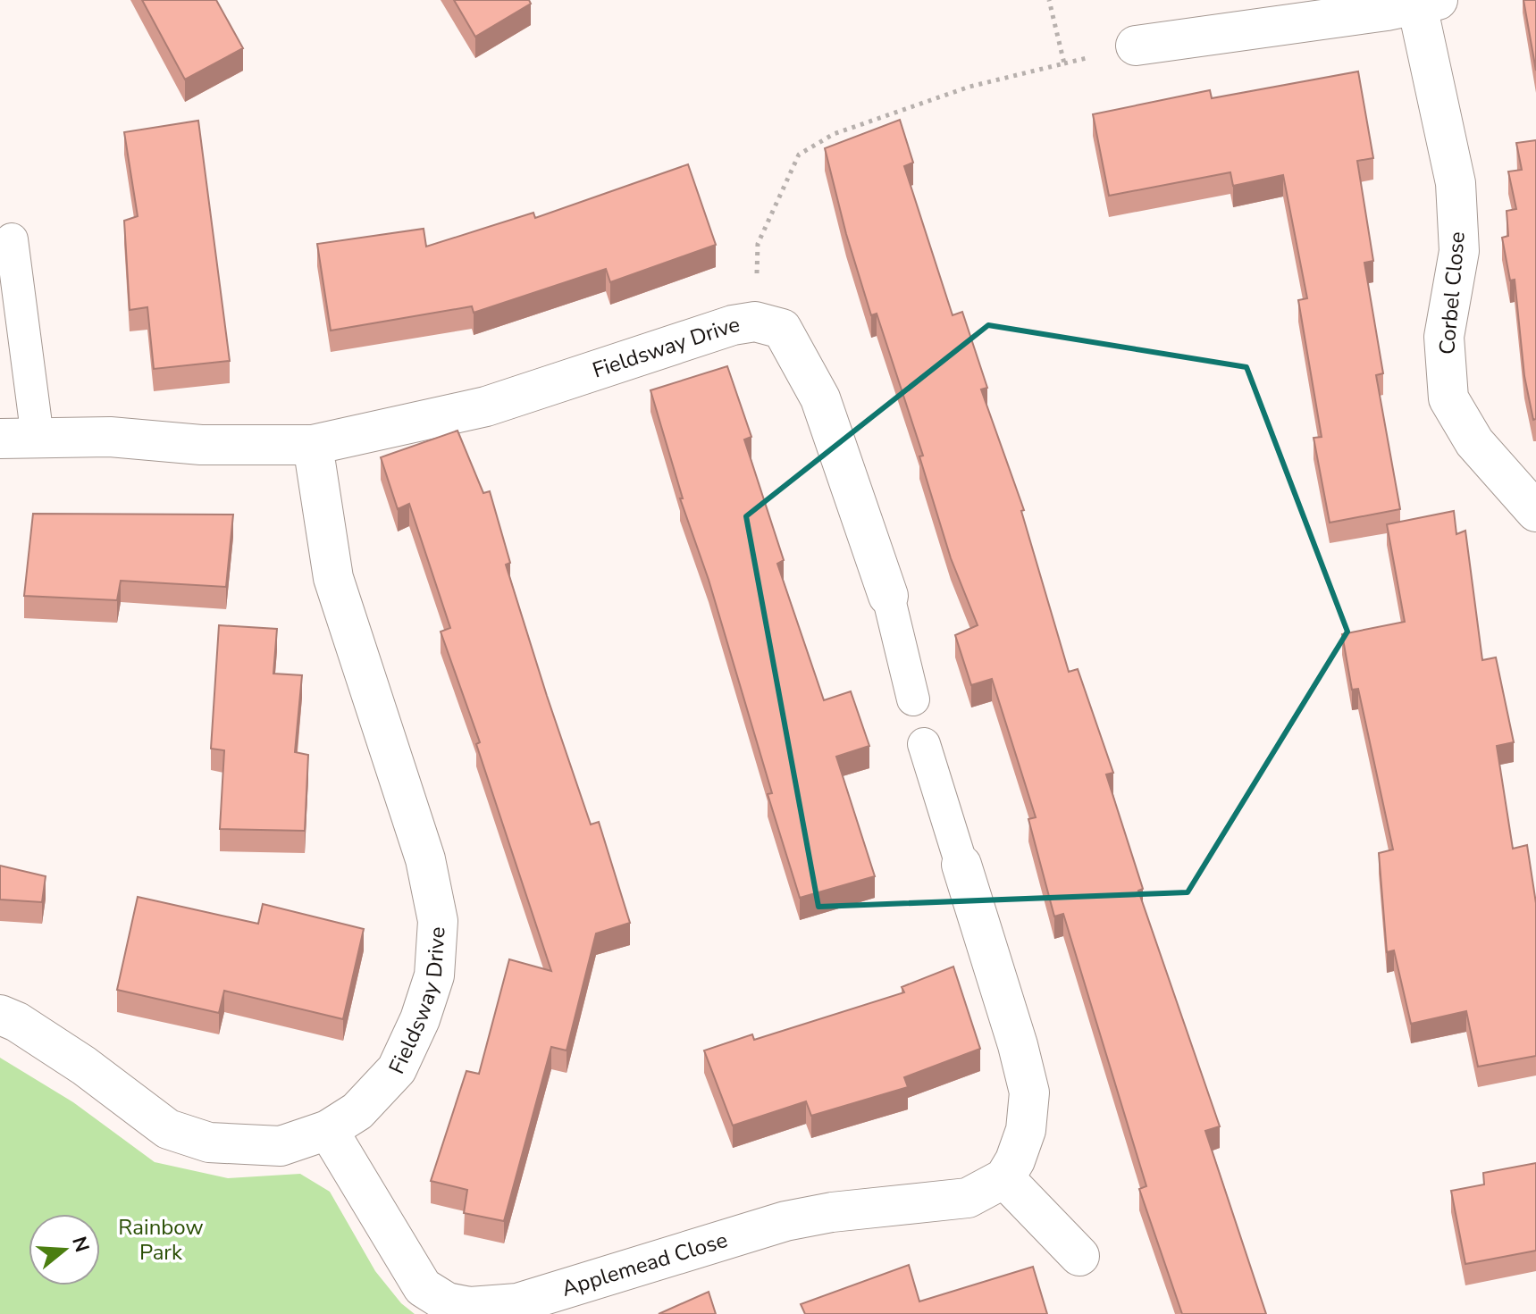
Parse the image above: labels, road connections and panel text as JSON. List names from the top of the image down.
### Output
{
  "streets": {
    "street": ["Corbel Close", "Fieldsway Drive", "Applemead Close"]
  },
  "crossings": [
    ["Fieldsway Drive", "Applemead Close"]
  ],
  "parks": ["Rainbow Park"],
  "north": "right"
}
